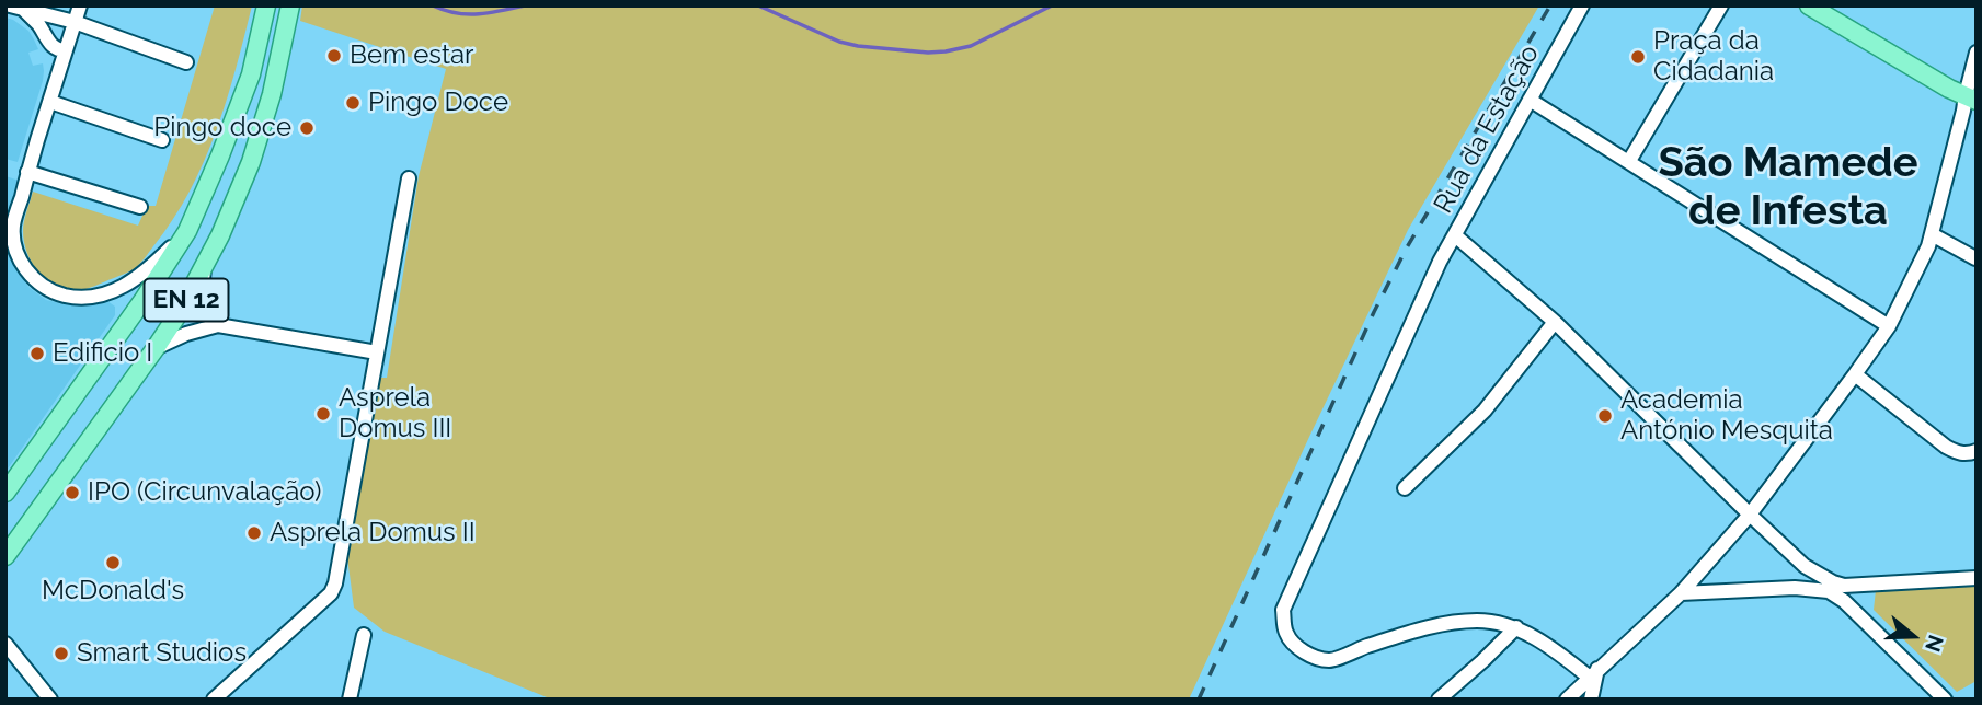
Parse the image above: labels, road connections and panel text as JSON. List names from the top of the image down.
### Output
{
  "streets": {
    "main road": ["EN 12"],
    "street": ["Rua da Estação"]
  },
  "districts": ["São Mamede de Infesta"],
  "places": [
    "Bem estar",
    "Praça da Cidadania",
    "Pingo Doce",
    "Pingo doce",
    "Edificio I",
    "Asprela Domus III",
    "Academia António Mesquita",
    "IPO (Circunvalação)",
    "Asprela Domus II",
    "McDonald's",
    "Smart Studios"
  ],
  "north": "right"
}
